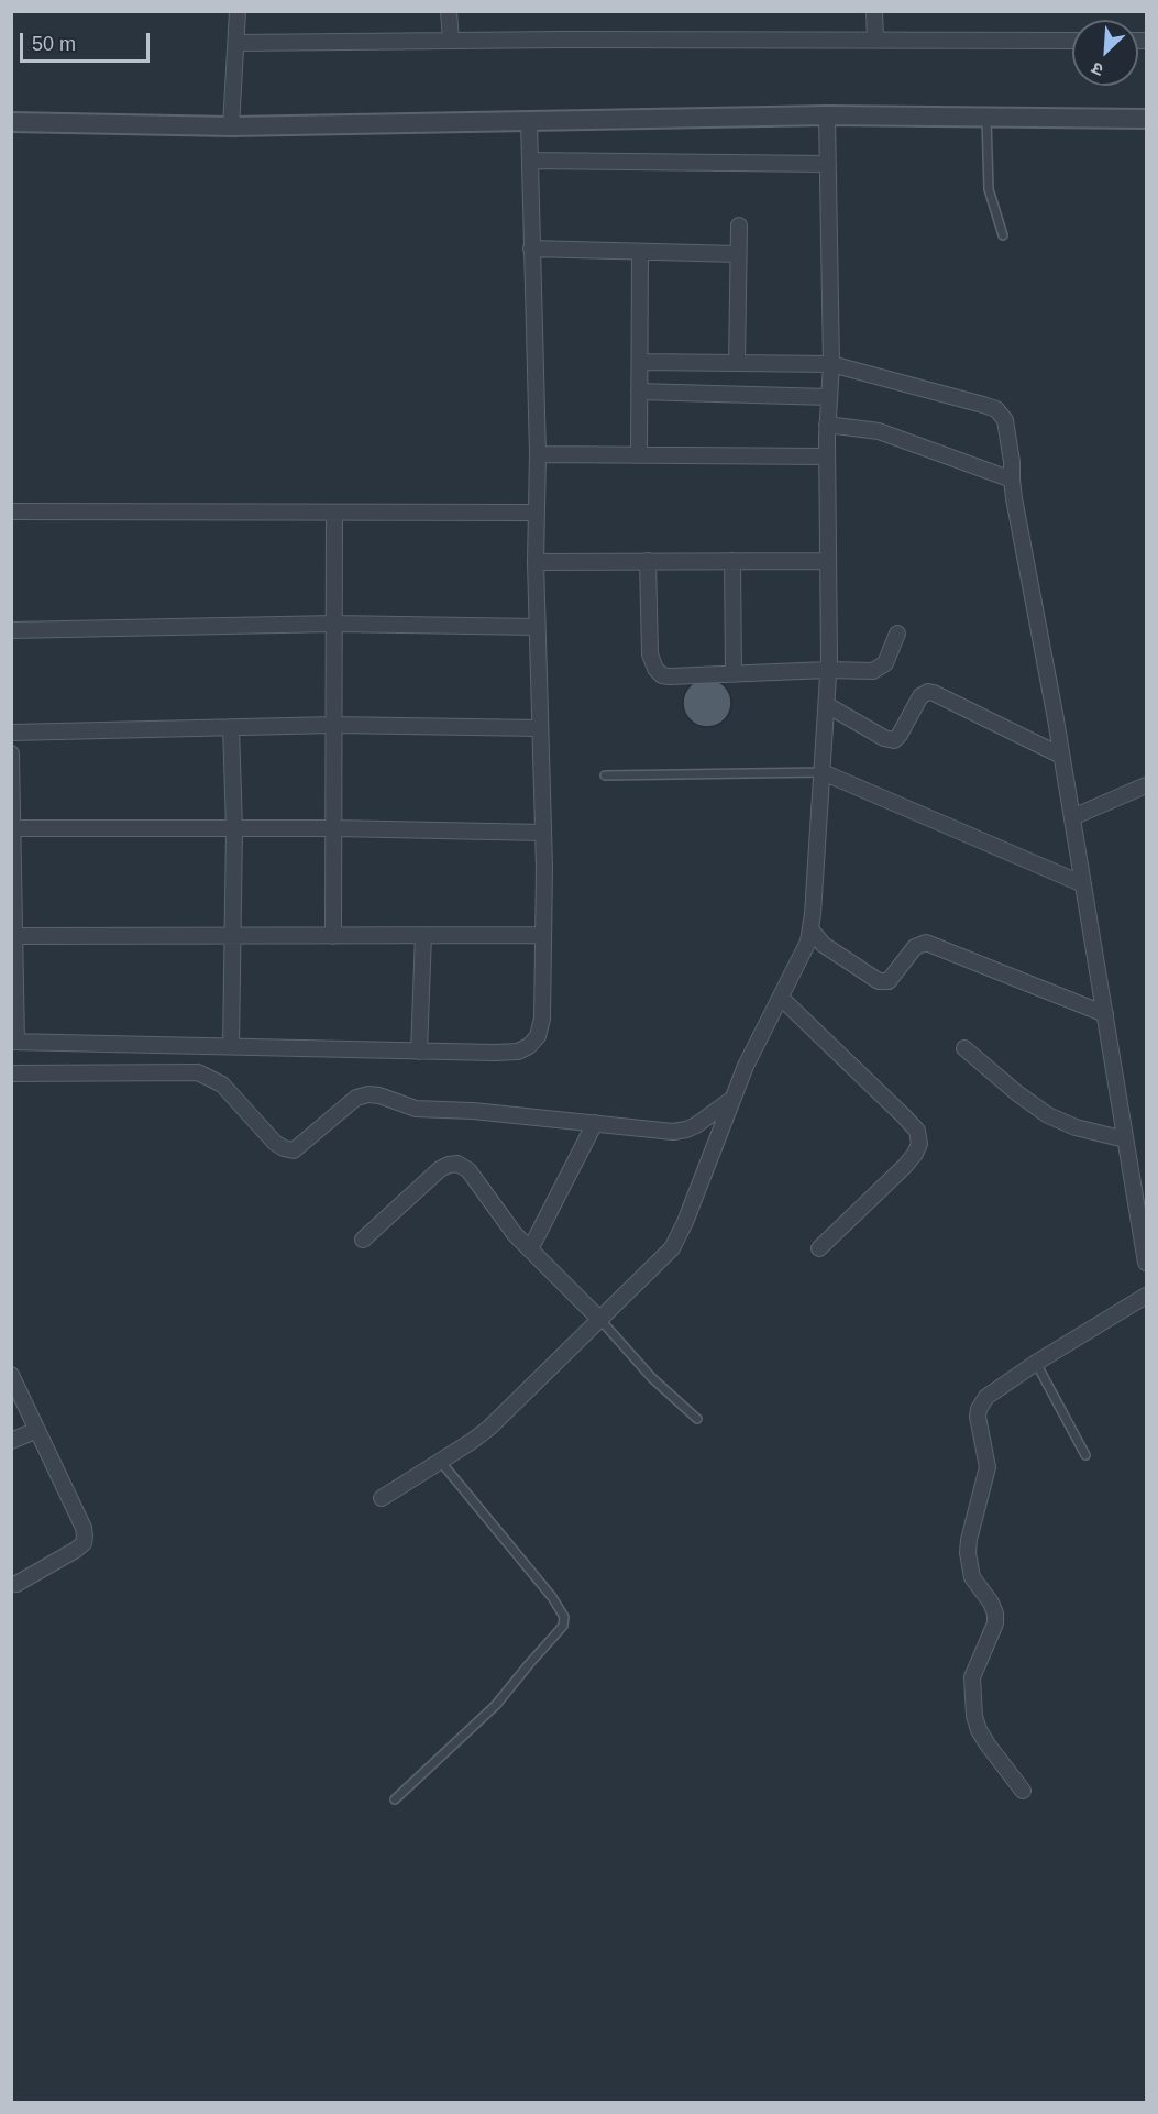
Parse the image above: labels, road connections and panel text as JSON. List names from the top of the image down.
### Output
{
  "scale_bar": "50 m",
  "north": "bottom left"
}
